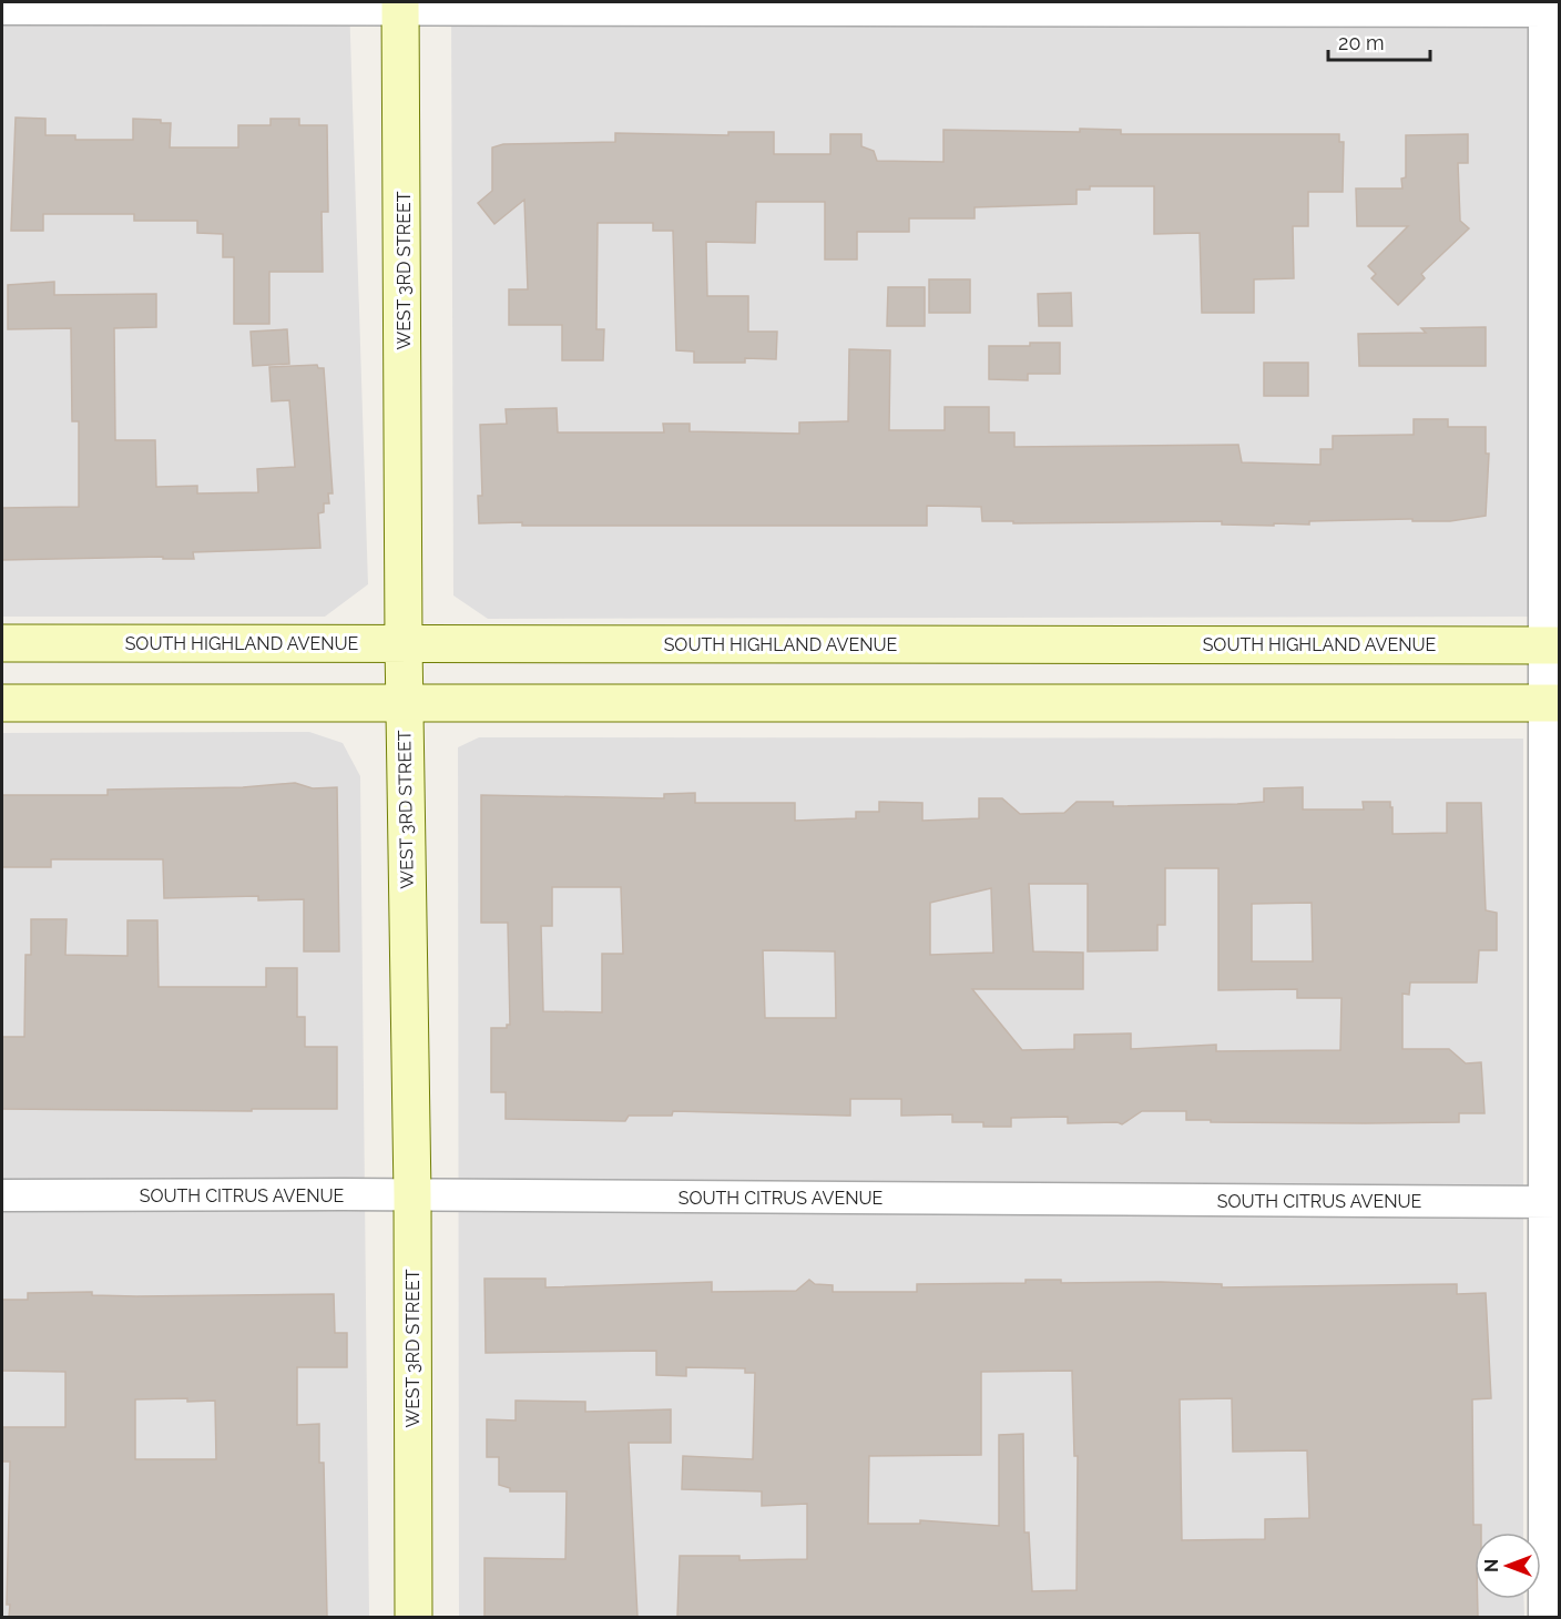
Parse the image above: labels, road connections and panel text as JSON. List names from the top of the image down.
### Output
{
  "streets": {
    "main road": ["WEST 3RD STREET", "SOUTH HIGHLAND AVENUE"],
    "street": ["SOUTH CITRUS AVENUE"]
  },
  "crossings": [
    ["WEST 3RD STREET", "SOUTH HIGHLAND AVENUE"],
    ["WEST 3RD STREET", "SOUTH CITRUS AVENUE"]
  ],
  "scale_bar": "20 m",
  "north": "left"
}
